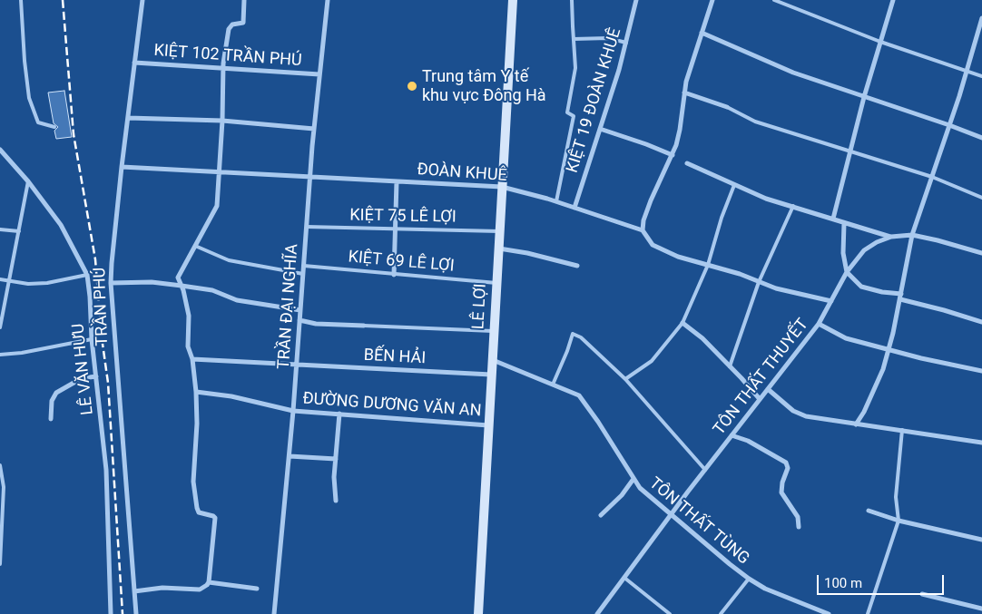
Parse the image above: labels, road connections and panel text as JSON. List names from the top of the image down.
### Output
{
  "streets": {
    "street": [
      "KIỆT 102 TRẦN PHÚ",
      "KIỆT 19 ĐOÀN KHUÊ",
      "ĐOÀN KHUÊ",
      "TRẦN PHÚ",
      "TRẦN ĐẠI NGHĨA",
      "LÊ LỢI",
      "BẾN HẢI",
      "LÊ VĂN HƯU",
      "TÔN THẤT THUYẾT",
      "ĐƯỜNG DƯƠNG VĂN AN",
      "TÔN THẤT TÙNG"
    ],
    "lane": ["KIỆT 75 LÊ LỢI", "KIỆT 69 LÊ LỢI"]
  },
  "crossings": [
    ["KIỆT 102 TRẦN PHÚ", "TRẦN PHÚ"],
    ["KIỆT 102 TRẦN PHÚ", "TRẦN ĐẠI NGHĨA"],
    ["KIỆT 19 ĐOÀN KHUÊ", "ĐOÀN KHUÊ"],
    ["ĐOÀN KHUÊ", "TRẦN PHÚ"],
    ["ĐOÀN KHUÊ", "TRẦN ĐẠI NGHĨA"],
    ["ĐOÀN KHUÊ", "LÊ LỢI"],
    ["KIỆT 75 LÊ LỢI", "TRẦN ĐẠI NGHĨA"],
    ["KIỆT 75 LÊ LỢI", "LÊ LỢI"],
    ["KIỆT 69 LÊ LỢI", "TRẦN ĐẠI NGHĨA"],
    ["KIỆT 69 LÊ LỢI", "LÊ LỢI"],
    ["TRẦN ĐẠI NGHĨA", "BẾN HẢI"],
    ["TRẦN ĐẠI NGHĨA", "ĐƯỜNG DƯƠNG VĂN AN"],
    ["LÊ LỢI", "BẾN HẢI"],
    ["LÊ LỢI", "ĐƯỜNG DƯƠNG VĂN AN"],
    ["LÊ LỢI", "TÔN THẤT TÙNG"],
    ["TÔN THẤT THUYẾT", "TÔN THẤT TÙNG"]
  ],
  "places": ["Trung tâm Y tế khu vực Đông Hà"],
  "scale_bar": "100 m"
}
